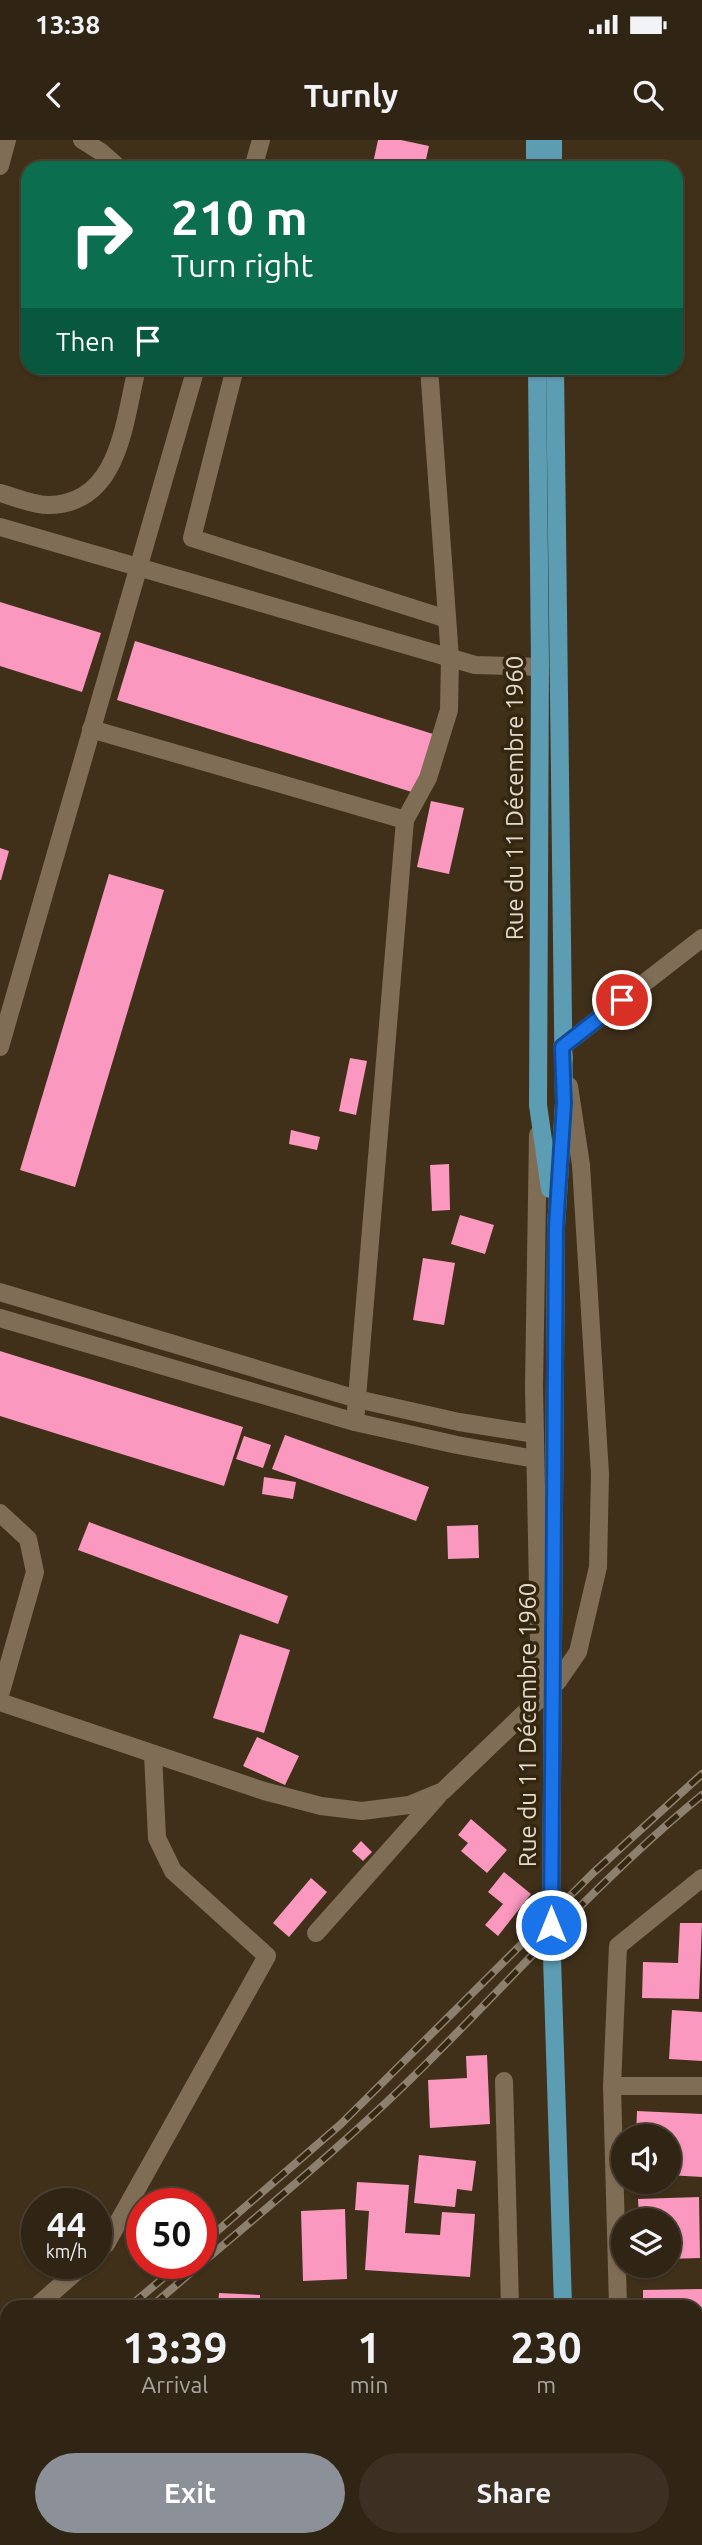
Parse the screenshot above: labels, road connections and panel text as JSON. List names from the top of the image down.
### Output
{
  "streets": {
    "main road": ["Rue du 11 Décembre 1960"]
  },
  "page": {
    "status": "13:38",
    "header": "Turnly",
    "turn": ["210 m", "Turn right"],
    "then": "Then",
    "speed": "44 km/h",
    "limit": "50",
    "eta": [
      "13:39",
      "Arrival",
      "1",
      "min",
      "230",
      "m"
    ],
    "buttons": ["Exit", "Share"]
  }
}
